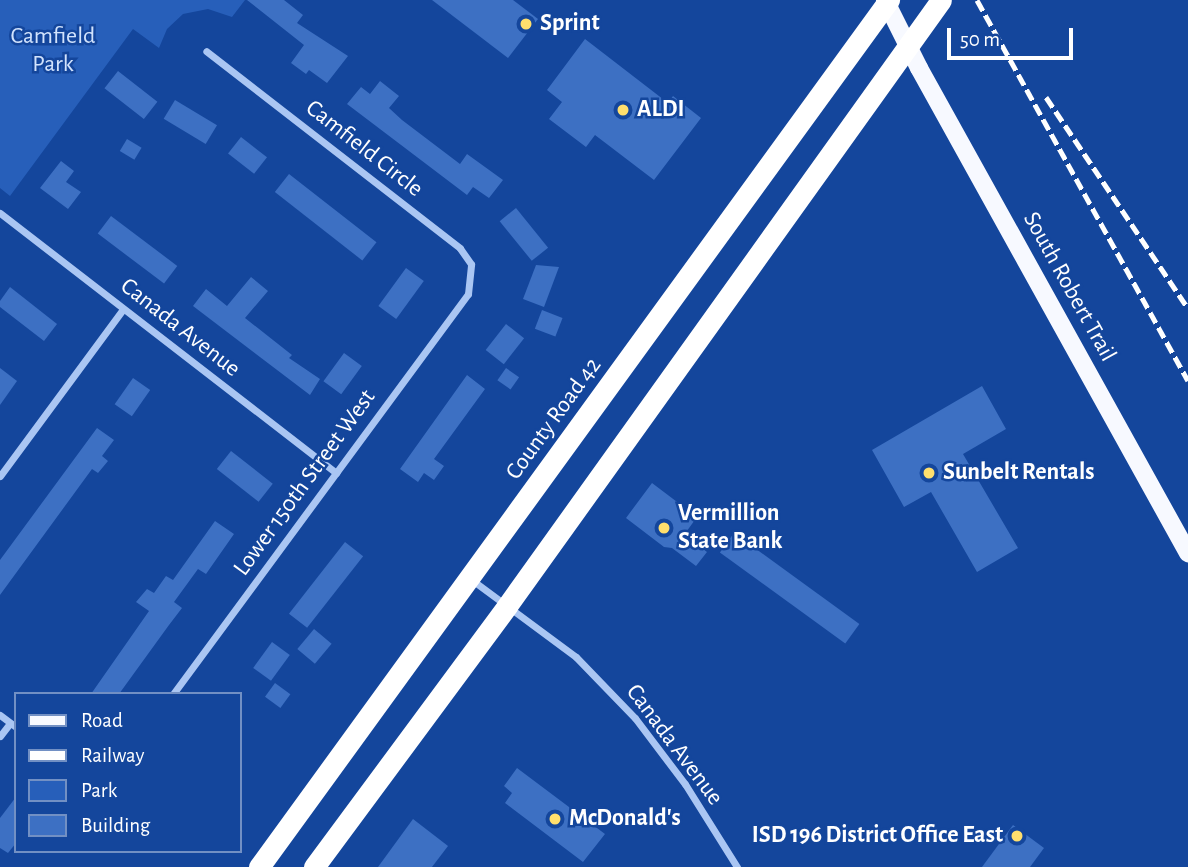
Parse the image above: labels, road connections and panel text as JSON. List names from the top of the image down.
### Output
{
  "streets": {
    "highway": ["County Road 42"],
    "main road": ["South Robert Trail"],
    "street": ["Camfield Circle", "Canada Avenue", "Lower 150th Street West"]
  },
  "crossings": [
    ["Camfield Circle", "Lower 150th Street West"],
    ["South Robert Trail", "County Road 42"],
    ["Canada Avenue", "County Road 42"],
    ["Canada Avenue", "Lower 150th Street West"]
  ],
  "parks": ["Camfield Park"],
  "places": [
    "Sprint",
    "ALDI",
    "Sunbelt Rentals",
    "Vermillion State Bank",
    "McDonald's",
    "ISD 196 District Office East"
  ],
  "legend": [
    "Road",
    "Railway",
    "Park",
    "Building"
  ],
  "scale_bar": "50 m"
}
